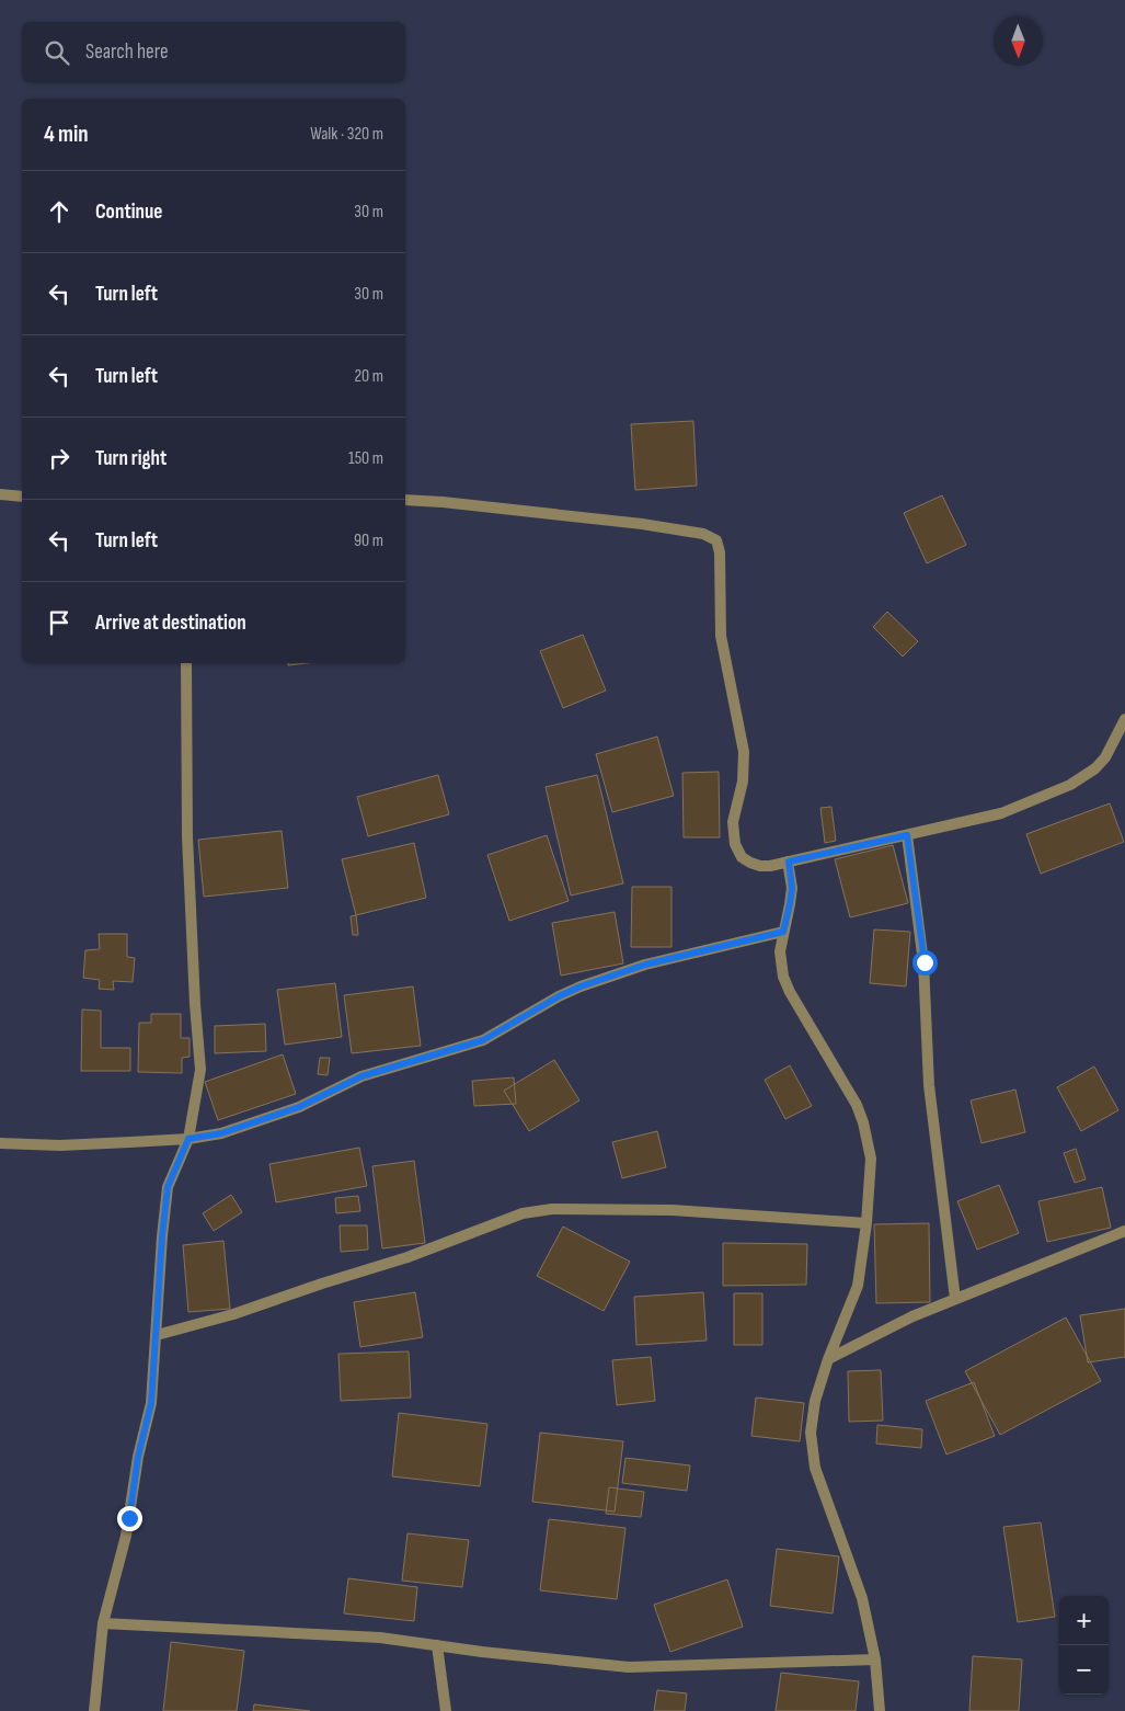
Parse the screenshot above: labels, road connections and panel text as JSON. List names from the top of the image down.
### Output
{
  "north": "bottom",
  "page": {
    "search": "Search here",
    "heading": ["4 min", "Walk · 320 m"],
    "list": [
      ["Continue", "30 m"],
      ["Turn left", "30 m"],
      ["Turn left", "20 m"],
      ["Turn right", "150 m"],
      ["Turn left", "90 m"],
      "Arrive at destination"
    ],
    "map_buttons": ["+", "−"]
  }
}
